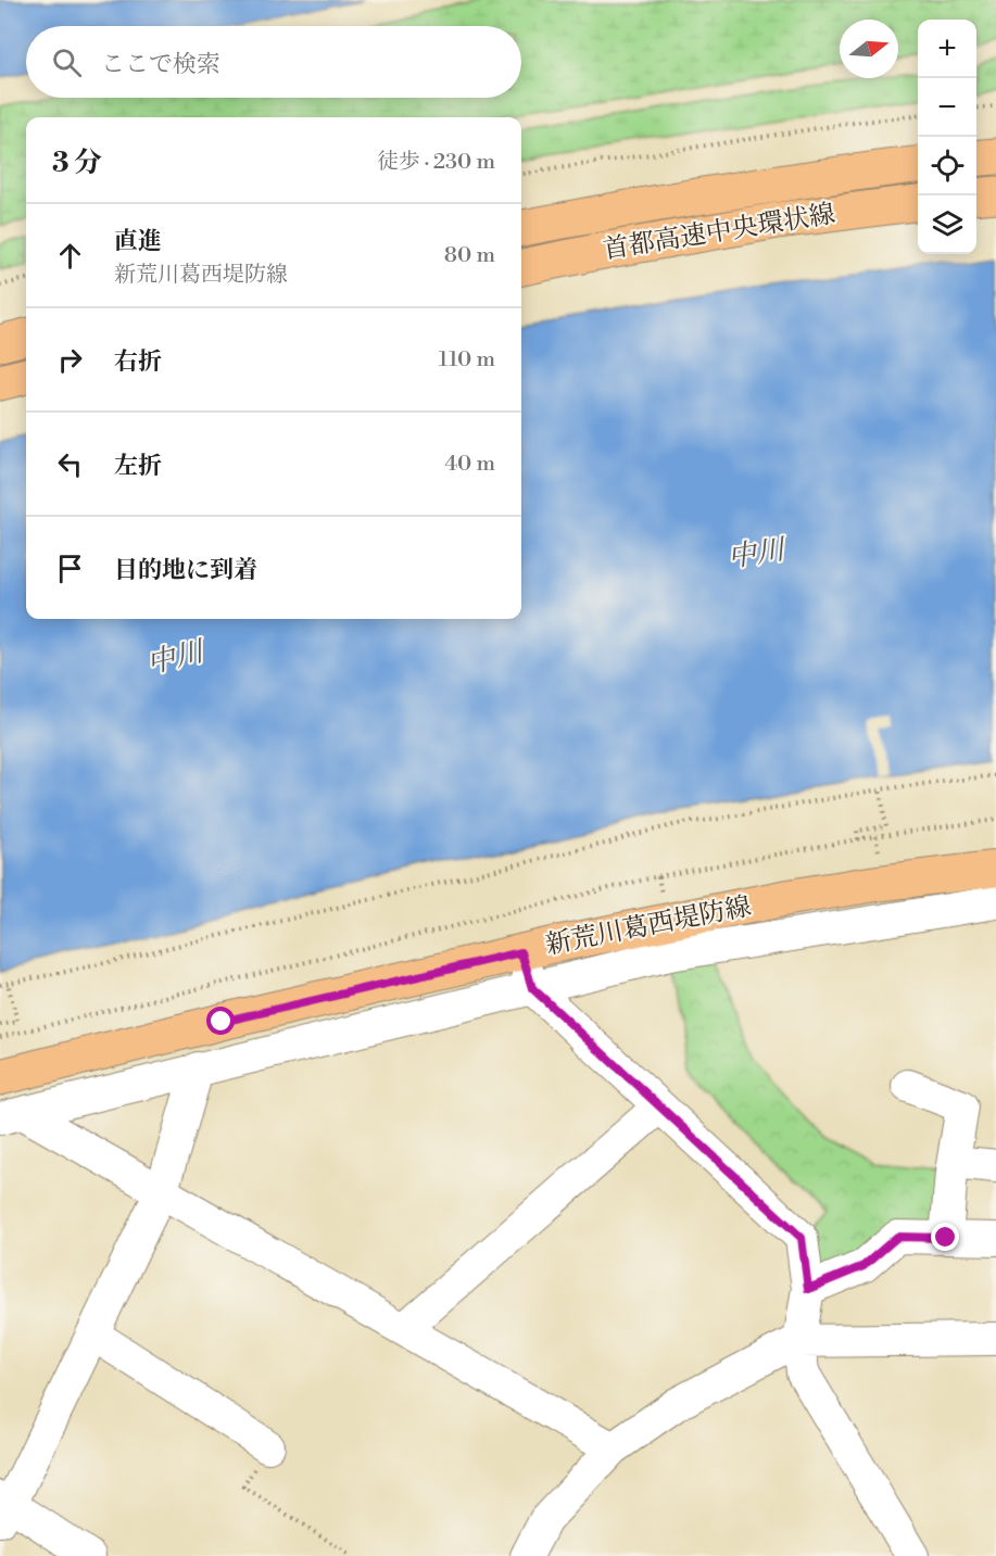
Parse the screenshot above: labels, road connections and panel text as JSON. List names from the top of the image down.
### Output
{
  "streets": {
    "main road": ["首都高速中央環状線", "新荒川葛西堤防線"]
  },
  "water": ["中川"],
  "north": "right",
  "page": {
    "map_buttons": ["+", "−"],
    "search": "ここで検索",
    "heading": ["3 分", "徒歩 · 230 m"],
    "list": [
      ["直進", "新荒川葛西堤防線", "80 m"],
      ["右折", "110 m"],
      ["左折", "40 m"],
      "目的地に到着"
    ]
  }
}
